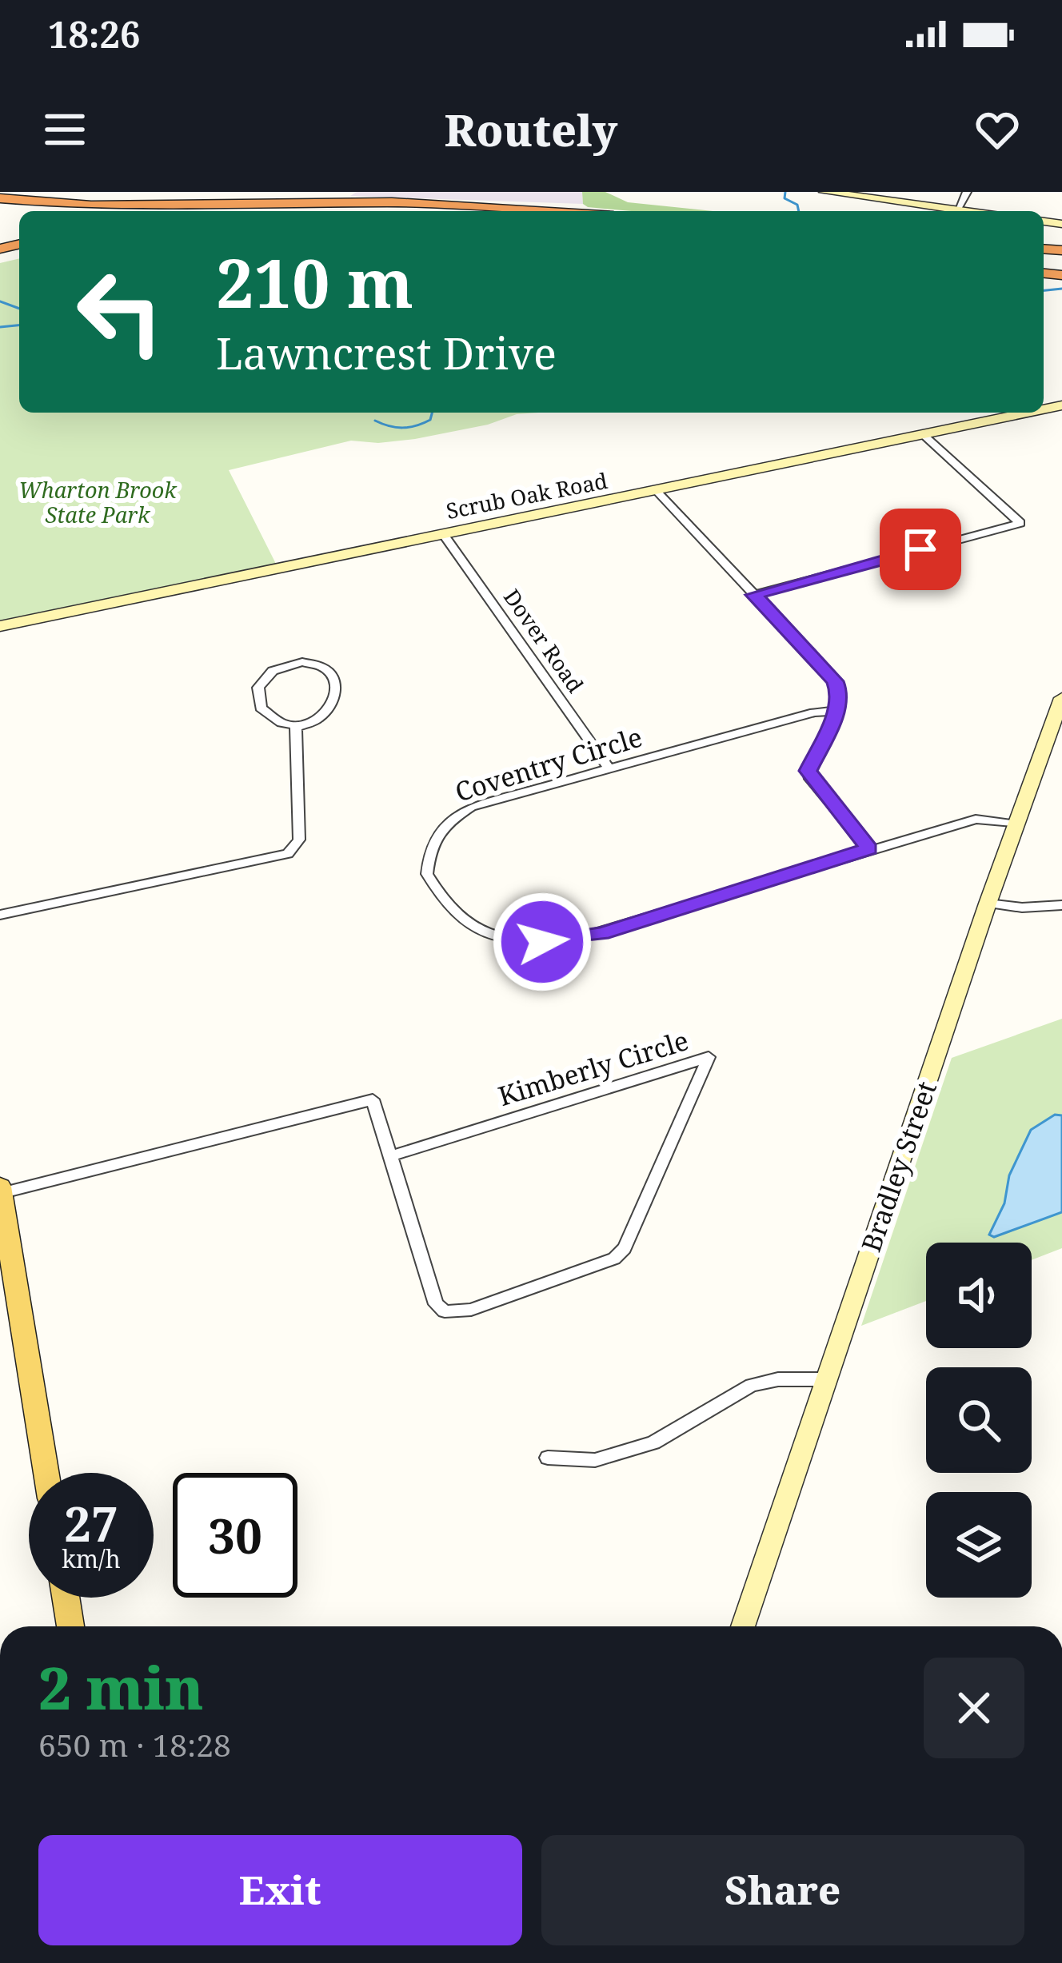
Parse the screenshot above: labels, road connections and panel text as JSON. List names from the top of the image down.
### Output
{
  "streets": {
    "street": [
      "Scrub Oak Road",
      "Dover Road",
      "Coventry Circle",
      "Kimberly Circle",
      "Bradley Street"
    ]
  },
  "crossings": [
    ["Scrub Oak Road", "Dover Road"],
    ["Dover Road", "Coventry Circle"],
    ["Coventry Circle", "Bradley Street"]
  ],
  "parks": ["Wharton Brook State Park"],
  "page": {
    "status": "18:26",
    "header": "Routely",
    "turn": ["210 m", "Lawncrest Drive"],
    "speed": "27 km/h",
    "limit": "30",
    "heading": ["2 min", "650 m · 18:28"],
    "buttons": ["Exit", "Share"]
  }
}
